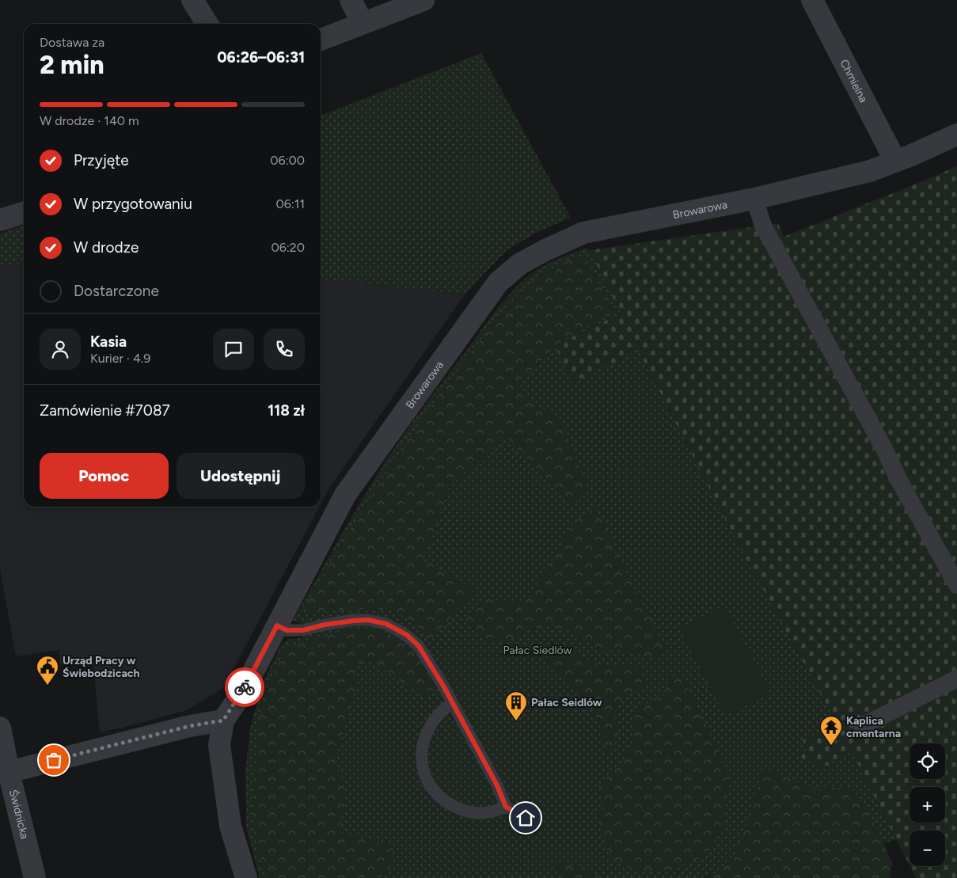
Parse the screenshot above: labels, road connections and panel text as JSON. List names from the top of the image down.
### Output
{
  "streets": {
    "street": ["Chmielna", "Browarowa", "Świdnicka"]
  },
  "crossings": [
    ["Chmielna", "Browarowa"]
  ],
  "parks": ["Pałac Siedlów"],
  "places": {
    "public building": ["Urząd Pracy w Świebodzicach"],
    "building": ["Pałac Seidlów"],
    "temple": ["Kaplica cmentarna"]
  },
  "page": {
    "heading": ["2 min", "Dostawa za", "06:26–06:31"],
    "panel": [
      "Kasia",
      "Kurier · 4.9",
      "Zamówienie #7087",
      "118 zł"
    ],
    "bar": "W drodze · 140 m",
    "list": [
      ["Przyjęte", "06:00"],
      ["W przygotowaniu", "06:11"],
      ["W drodze", "06:20"],
      "Dostarczone"
    ],
    "buttons": ["Pomoc", "Udostępnij"],
    "map_buttons": ["+", "−"]
  }
}
